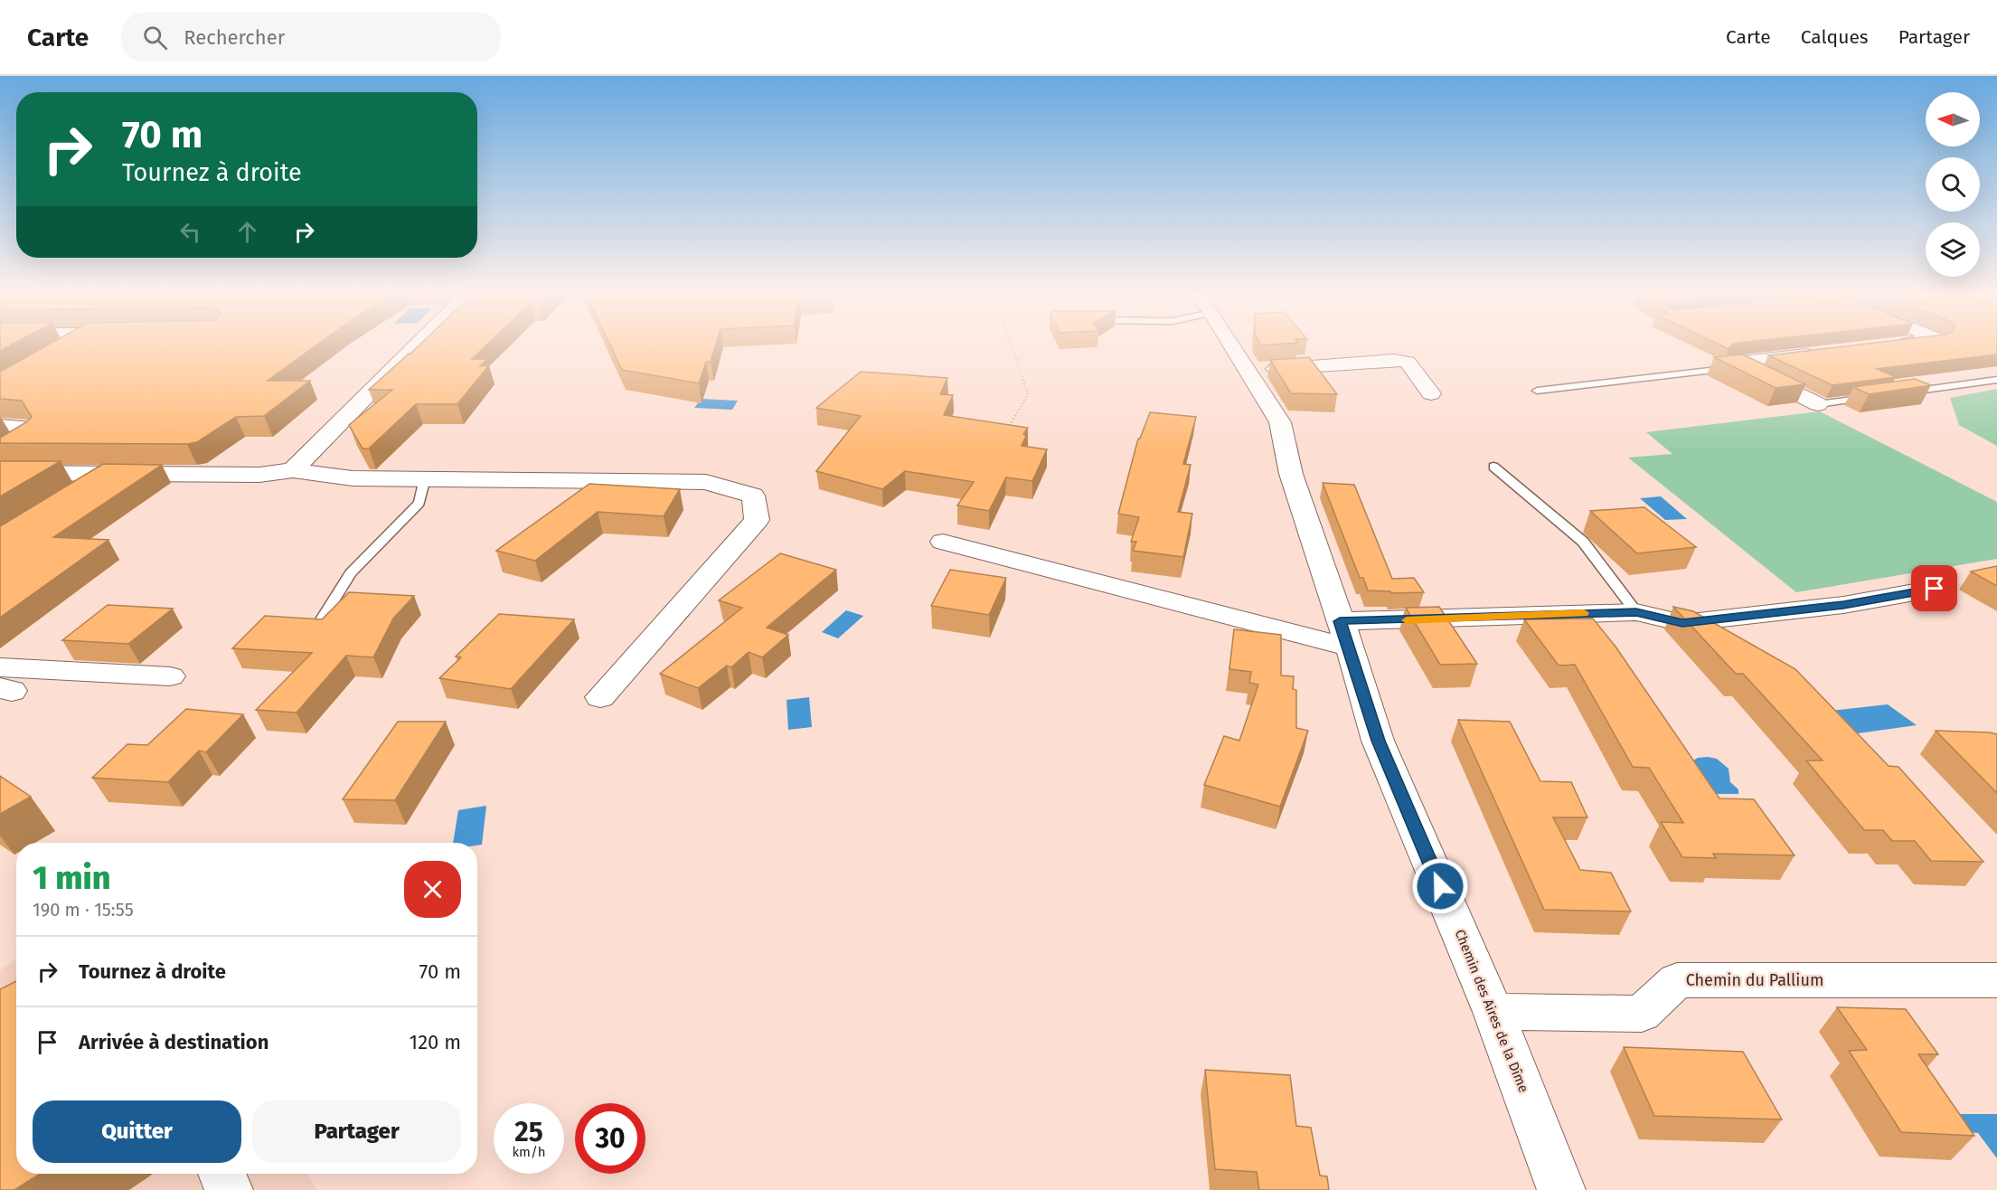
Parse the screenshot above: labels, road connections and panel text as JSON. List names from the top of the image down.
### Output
{
  "streets": {
    "street": ["Chemin du Pallium", "Chemin des Aires de la Dîme"]
  },
  "crossings": [
    ["Chemin du Pallium", "Chemin des Aires de la Dîme"]
  ],
  "north": "left",
  "page": {
    "header": "Carte",
    "search": "Rechercher",
    "nav": ["Carte", "Calques", "Partager"],
    "turn": ["70 m", "Tournez à droite"],
    "heading": ["1 min", "190 m · 15:55"],
    "list": [
      {
        "name": "Tournez à droite",
        "value": "70 m"
      },
      {
        "name": "Arrivée à destination",
        "value": "120 m"
      }
    ],
    "buttons": ["Quitter", "Partager"],
    "speed": "25 km/h",
    "limit": "30"
  }
}
